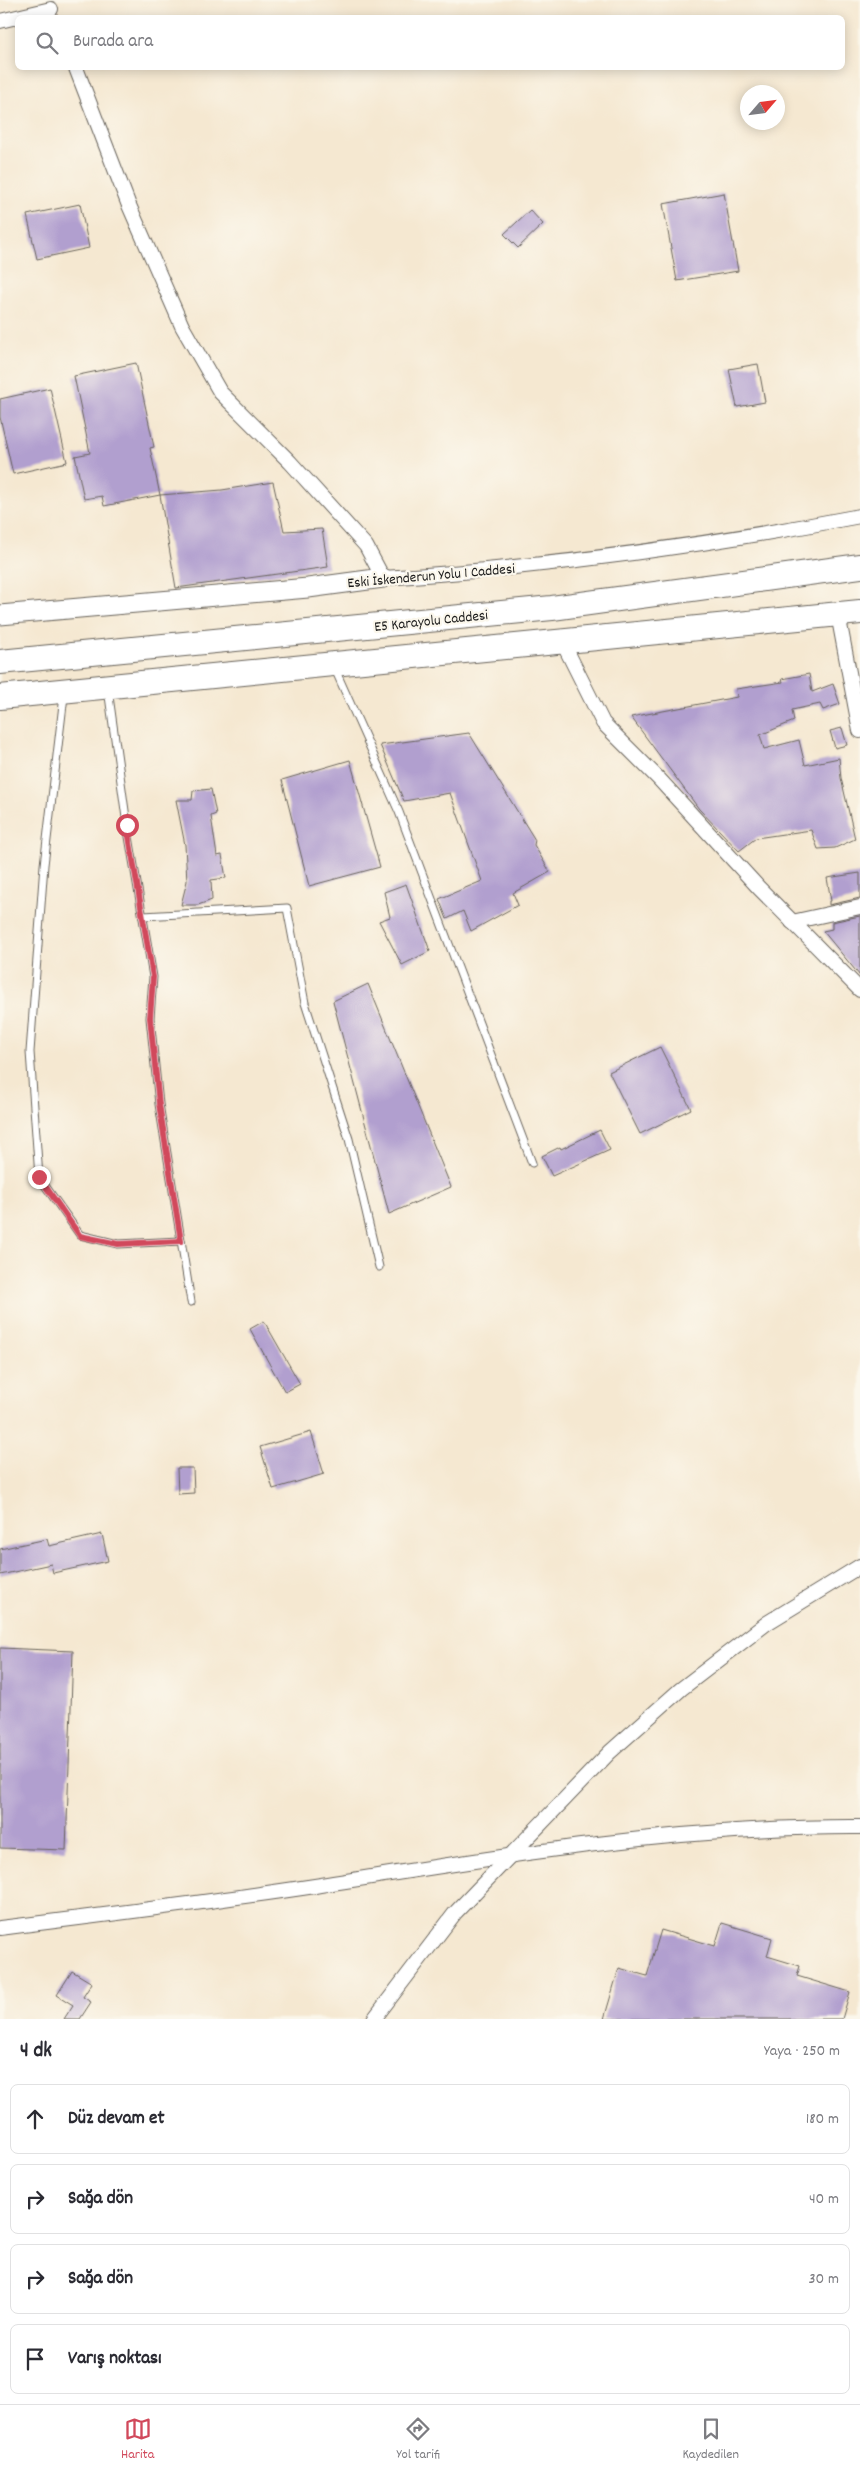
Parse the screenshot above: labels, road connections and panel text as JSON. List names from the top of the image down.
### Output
{
  "streets": {
    "highway": ["E5 Karayolu Caddesi"],
    "street": ["Eski İskenderun Yolu 1 Caddesi"]
  },
  "north": "top right",
  "page": {
    "search": "Burada ara",
    "heading": ["4 dk", "Yaya · 250 m"],
    "list": [
      ["Düz devam et", "180 m"],
      ["Sağa dön", "40 m"],
      ["Sağa dön", "30 m"],
      "Varış noktası"
    ],
    "nav": ["Harita", "Yol tarifi", "Kaydedilen"]
  }
}
